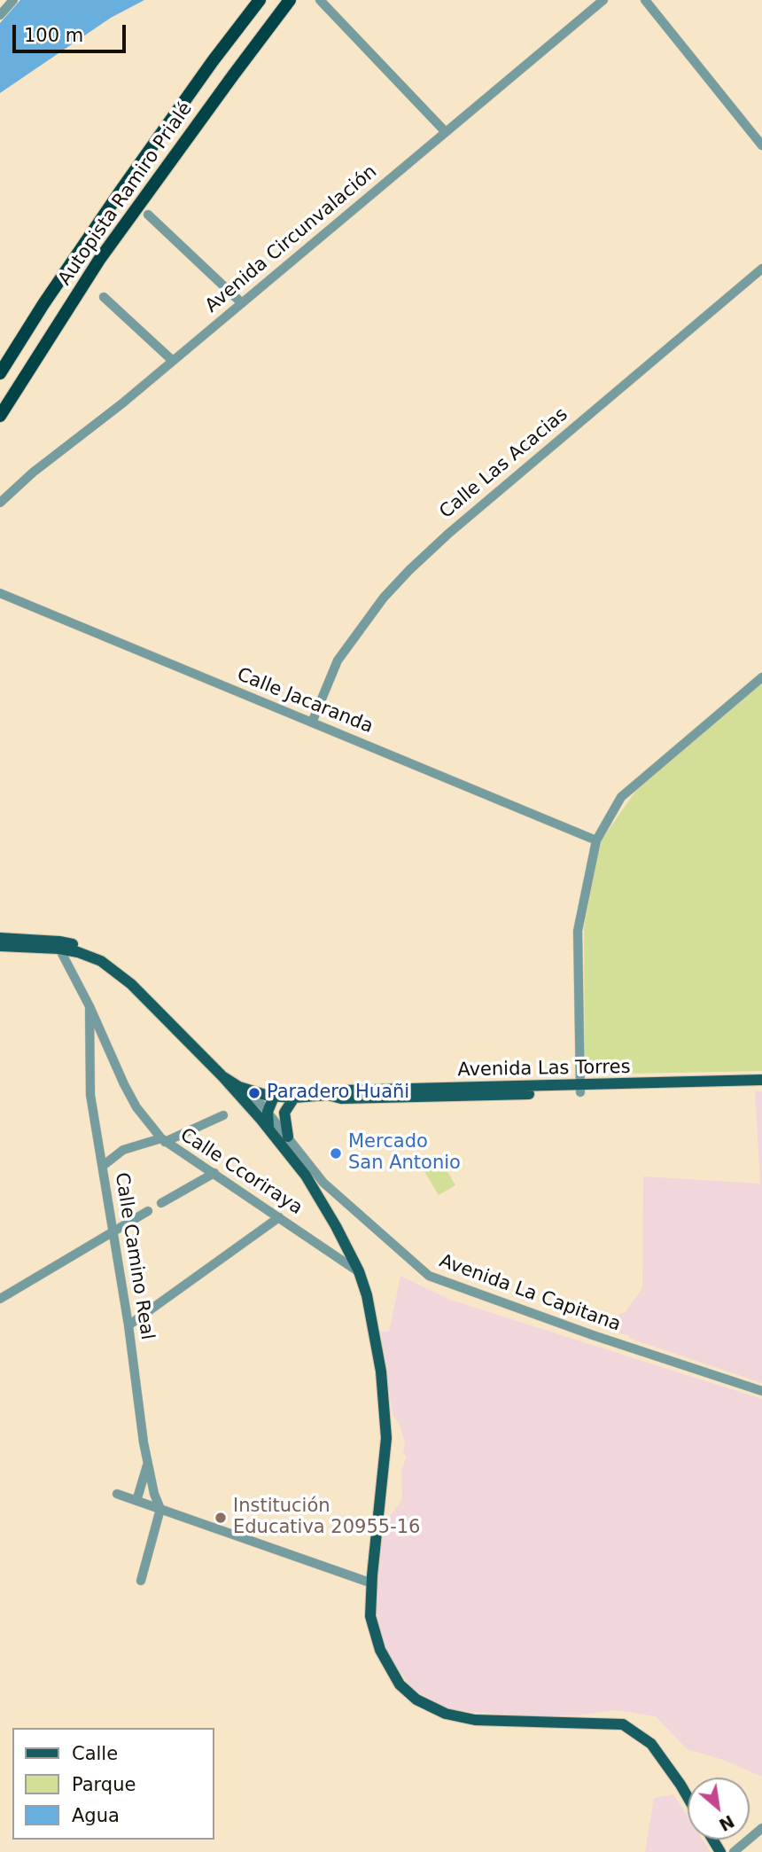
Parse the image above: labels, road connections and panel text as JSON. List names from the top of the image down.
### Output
{
  "streets": {
    "highway": ["Autopista Ramiro Prialé"],
    "main road": ["Avenida Las Torres"],
    "street": [
      "Avenida Circunvalación",
      "Calle Las Acacias",
      "Calle Jacaranda",
      "Calle Ccoriraya",
      "Calle Camino Real",
      "Avenida La Capitana"
    ]
  },
  "crossings": [
    ["Calle Las Acacias", "Calle Jacaranda"],
    ["Avenida Las Torres", "Calle Ccoriraya"],
    ["Avenida Las Torres", "Avenida La Capitana"],
    ["Calle Ccoriraya", "Calle Camino Real"]
  ],
  "places": ["Paradero Huañi", "Mercado San Antonio", "Institución Educativa 20955-16"],
  "legend": ["Calle", "Parque", "Agua"],
  "scale_bar": "100 m",
  "north": "bottom right"
}
